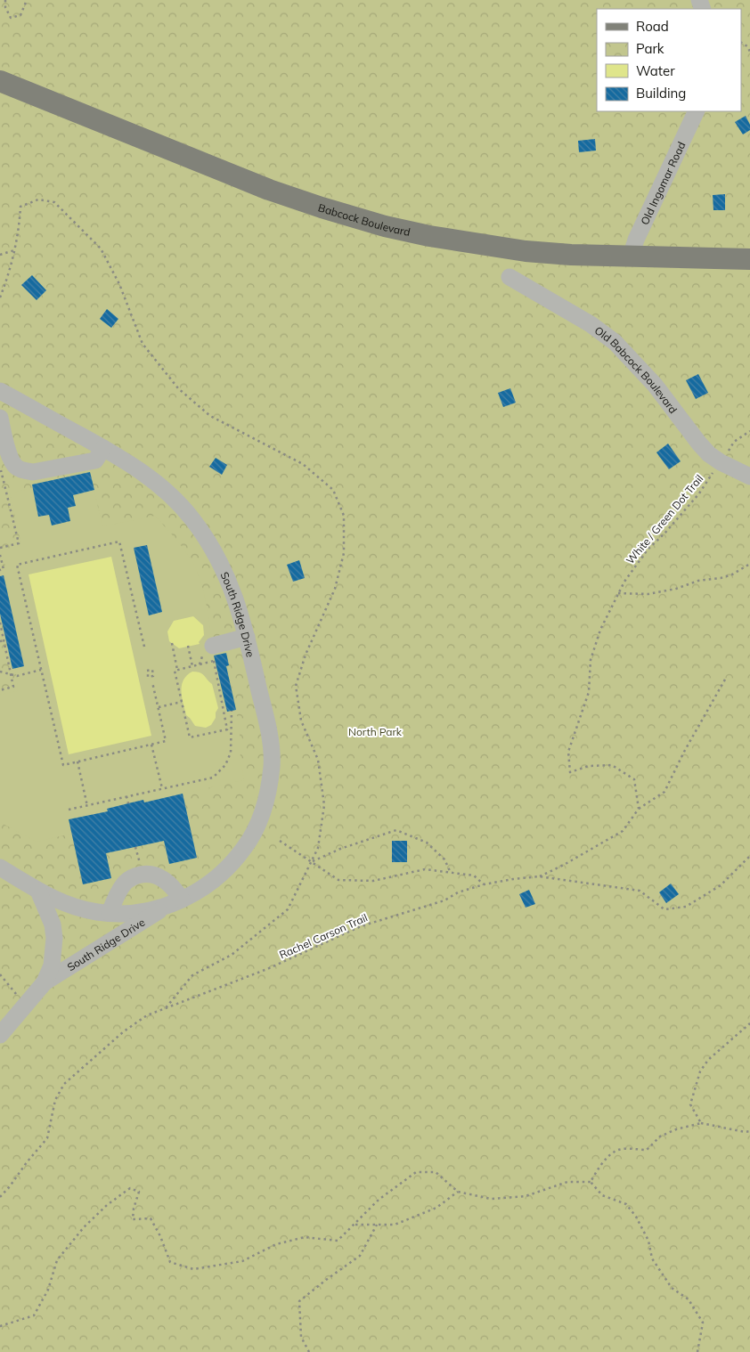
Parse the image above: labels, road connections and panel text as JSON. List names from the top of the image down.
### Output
{
  "streets": {
    "main road": ["Babcock Boulevard"],
    "street": ["Old Ingomar Road", "Old Babcock Boulevard", "South Ridge Drive"],
    "path": ["White / Green Dot Trail", "Rachel Carson Trail"]
  },
  "crossings": [
    ["Old Ingomar Road", "Babcock Boulevard"],
    ["Old Babcock Boulevard", "White / Green Dot Trail"]
  ],
  "parks": ["North Park"],
  "legend": [
    "Road",
    "Park",
    "Water",
    "Building"
  ]
}
